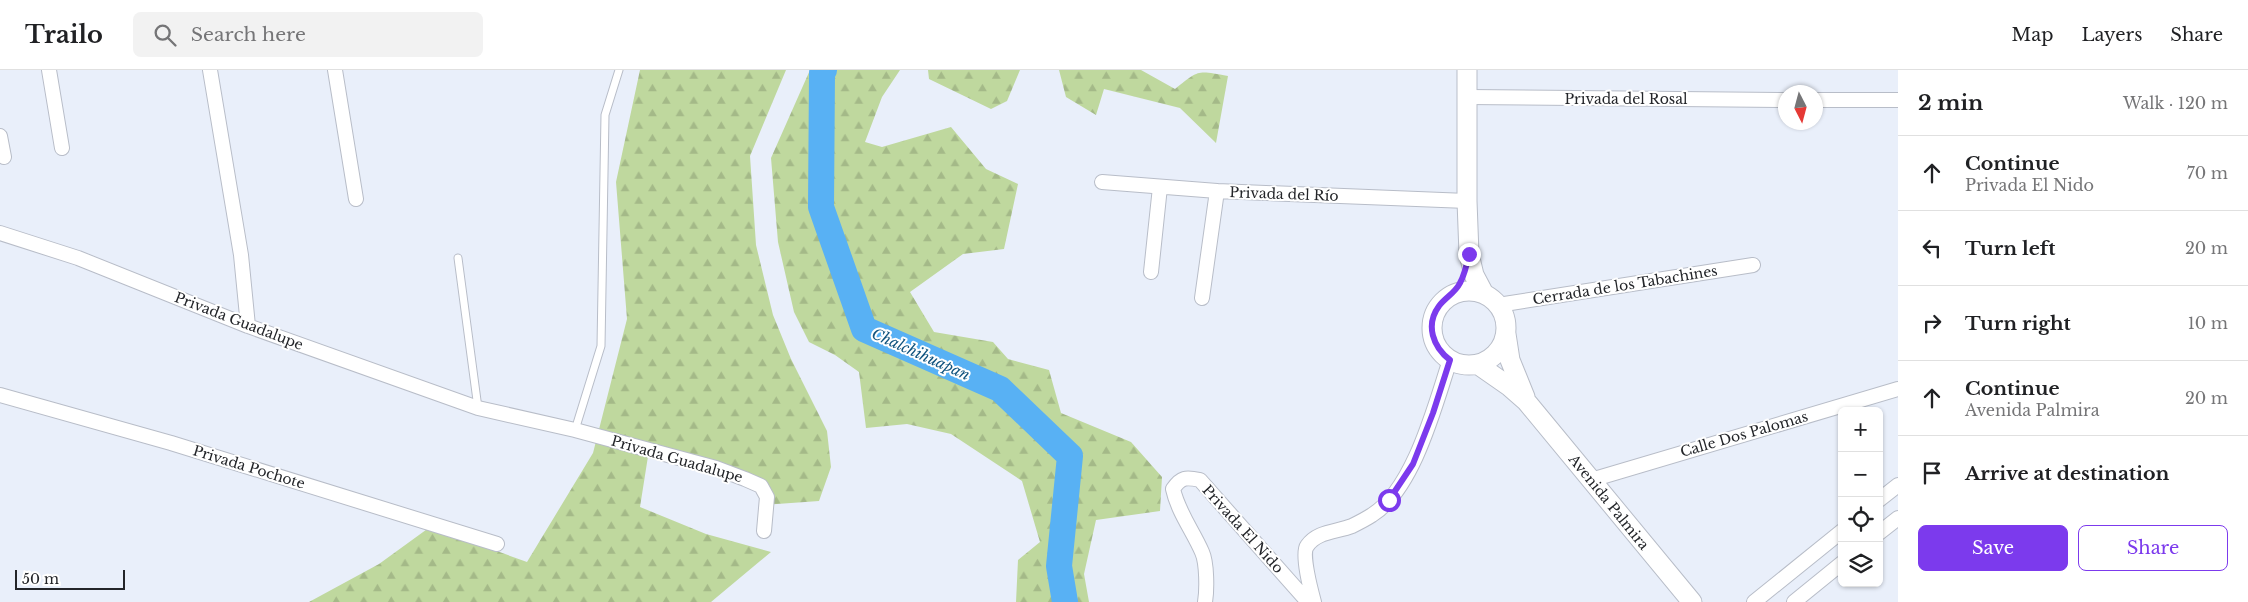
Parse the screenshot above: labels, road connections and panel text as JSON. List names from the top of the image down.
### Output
{
  "streets": {
    "main road": ["Avenida Palmira"],
    "street": [
      "Privada del Rosal",
      "Privada del Río",
      "Cerrada de los Tabachines",
      "Privada Guadalupe",
      "Calle Dos Palomas",
      "Privada Pochote",
      "Privada El Nido"
    ]
  },
  "crossings": [
    ["Cerrada de los Tabachines", "Avenida Palmira"],
    ["Cerrada de los Tabachines", "Privada El Nido"],
    ["Calle Dos Palomas", "Avenida Palmira"],
    ["Avenida Palmira", "Privada El Nido"]
  ],
  "water": ["Chalchihuapan"],
  "scale_bar": "50 m",
  "north": "bottom",
  "page": {
    "header": "Trailo",
    "search": "Search here",
    "nav": ["Map", "Layers", "Share"],
    "heading": ["2 min", "Walk · 120 m"],
    "list": [
      ["Continue", "Privada El Nido", "70 m"],
      ["Turn left", "20 m"],
      ["Turn right", "10 m"],
      ["Continue", "Avenida Palmira", "20 m"],
      "Arrive at destination"
    ],
    "map_buttons": ["+", "−"],
    "buttons": ["Save", "Share"],
    "scale": "50 m"
  }
}
